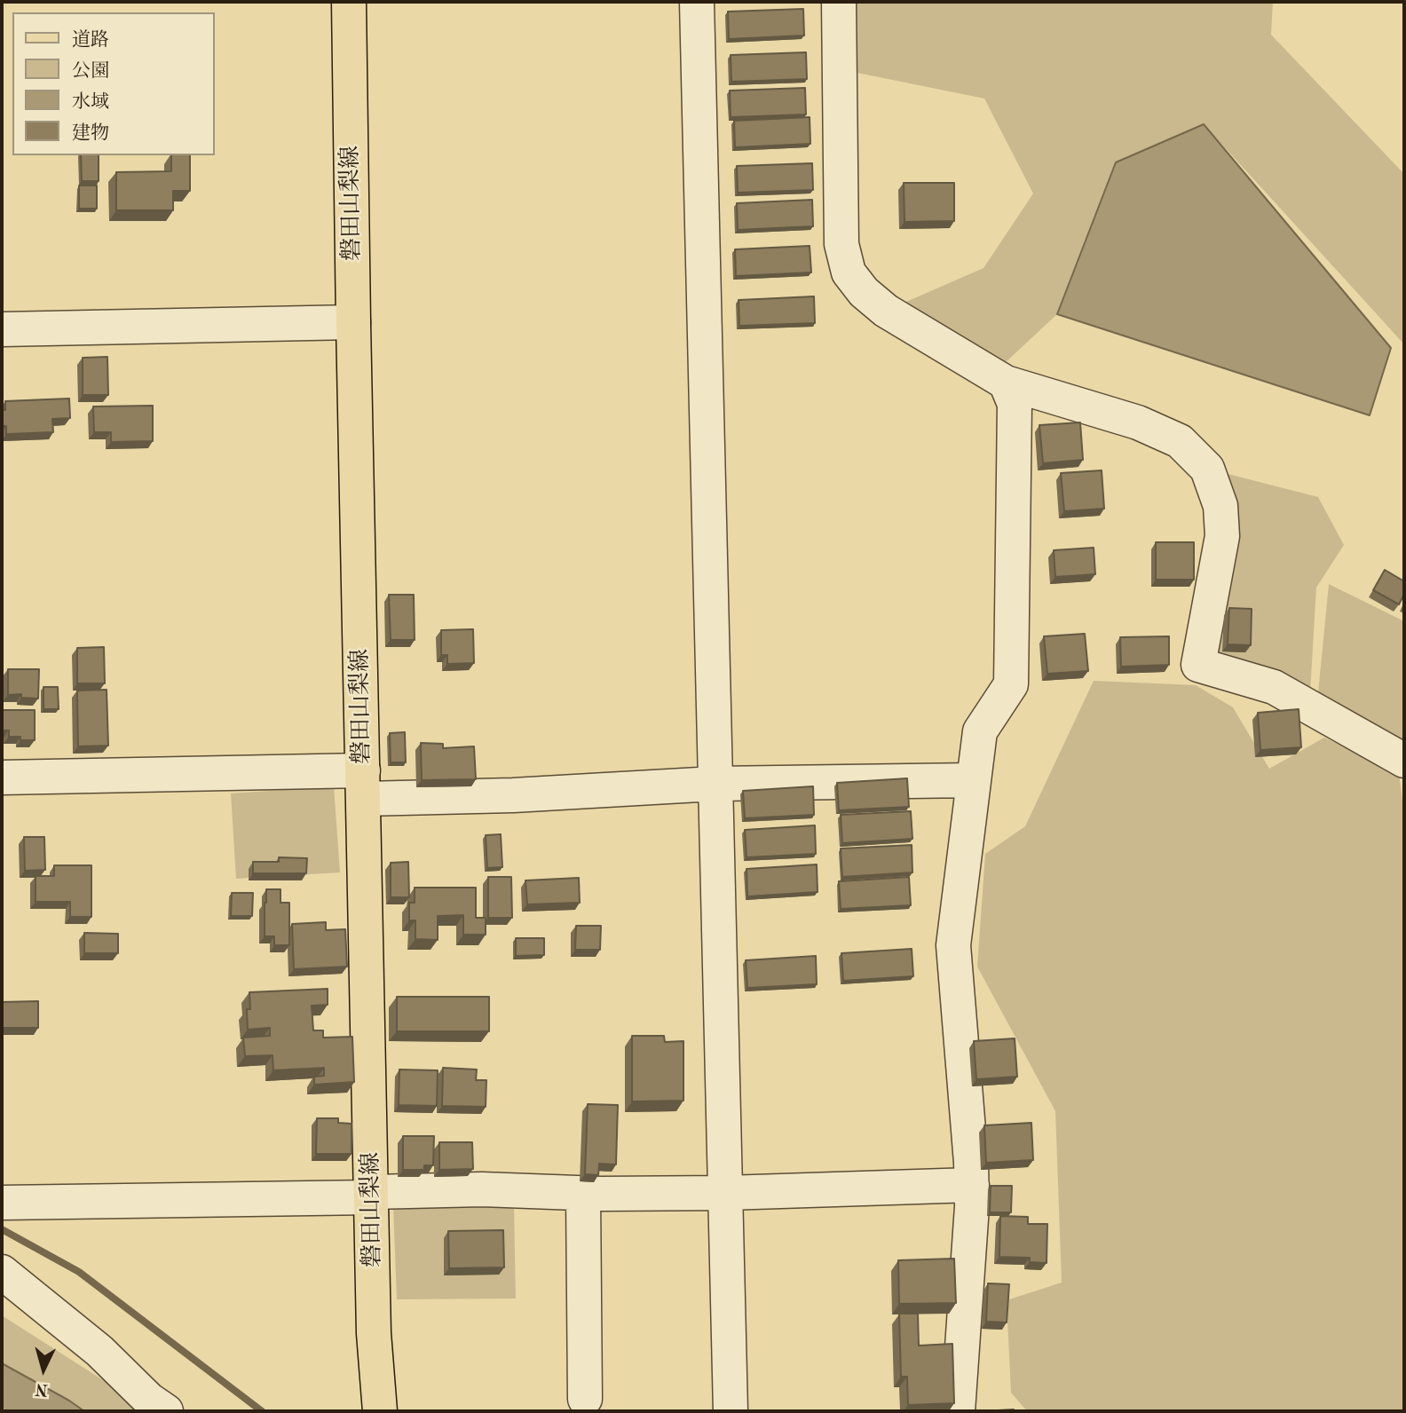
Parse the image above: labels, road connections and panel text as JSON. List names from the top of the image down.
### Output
{
  "streets": {
    "main road": ["磐田山梨線"]
  },
  "legend": [
    "道路",
    "公園",
    "水域",
    "建物"
  ],
  "north": "bottom"
}
